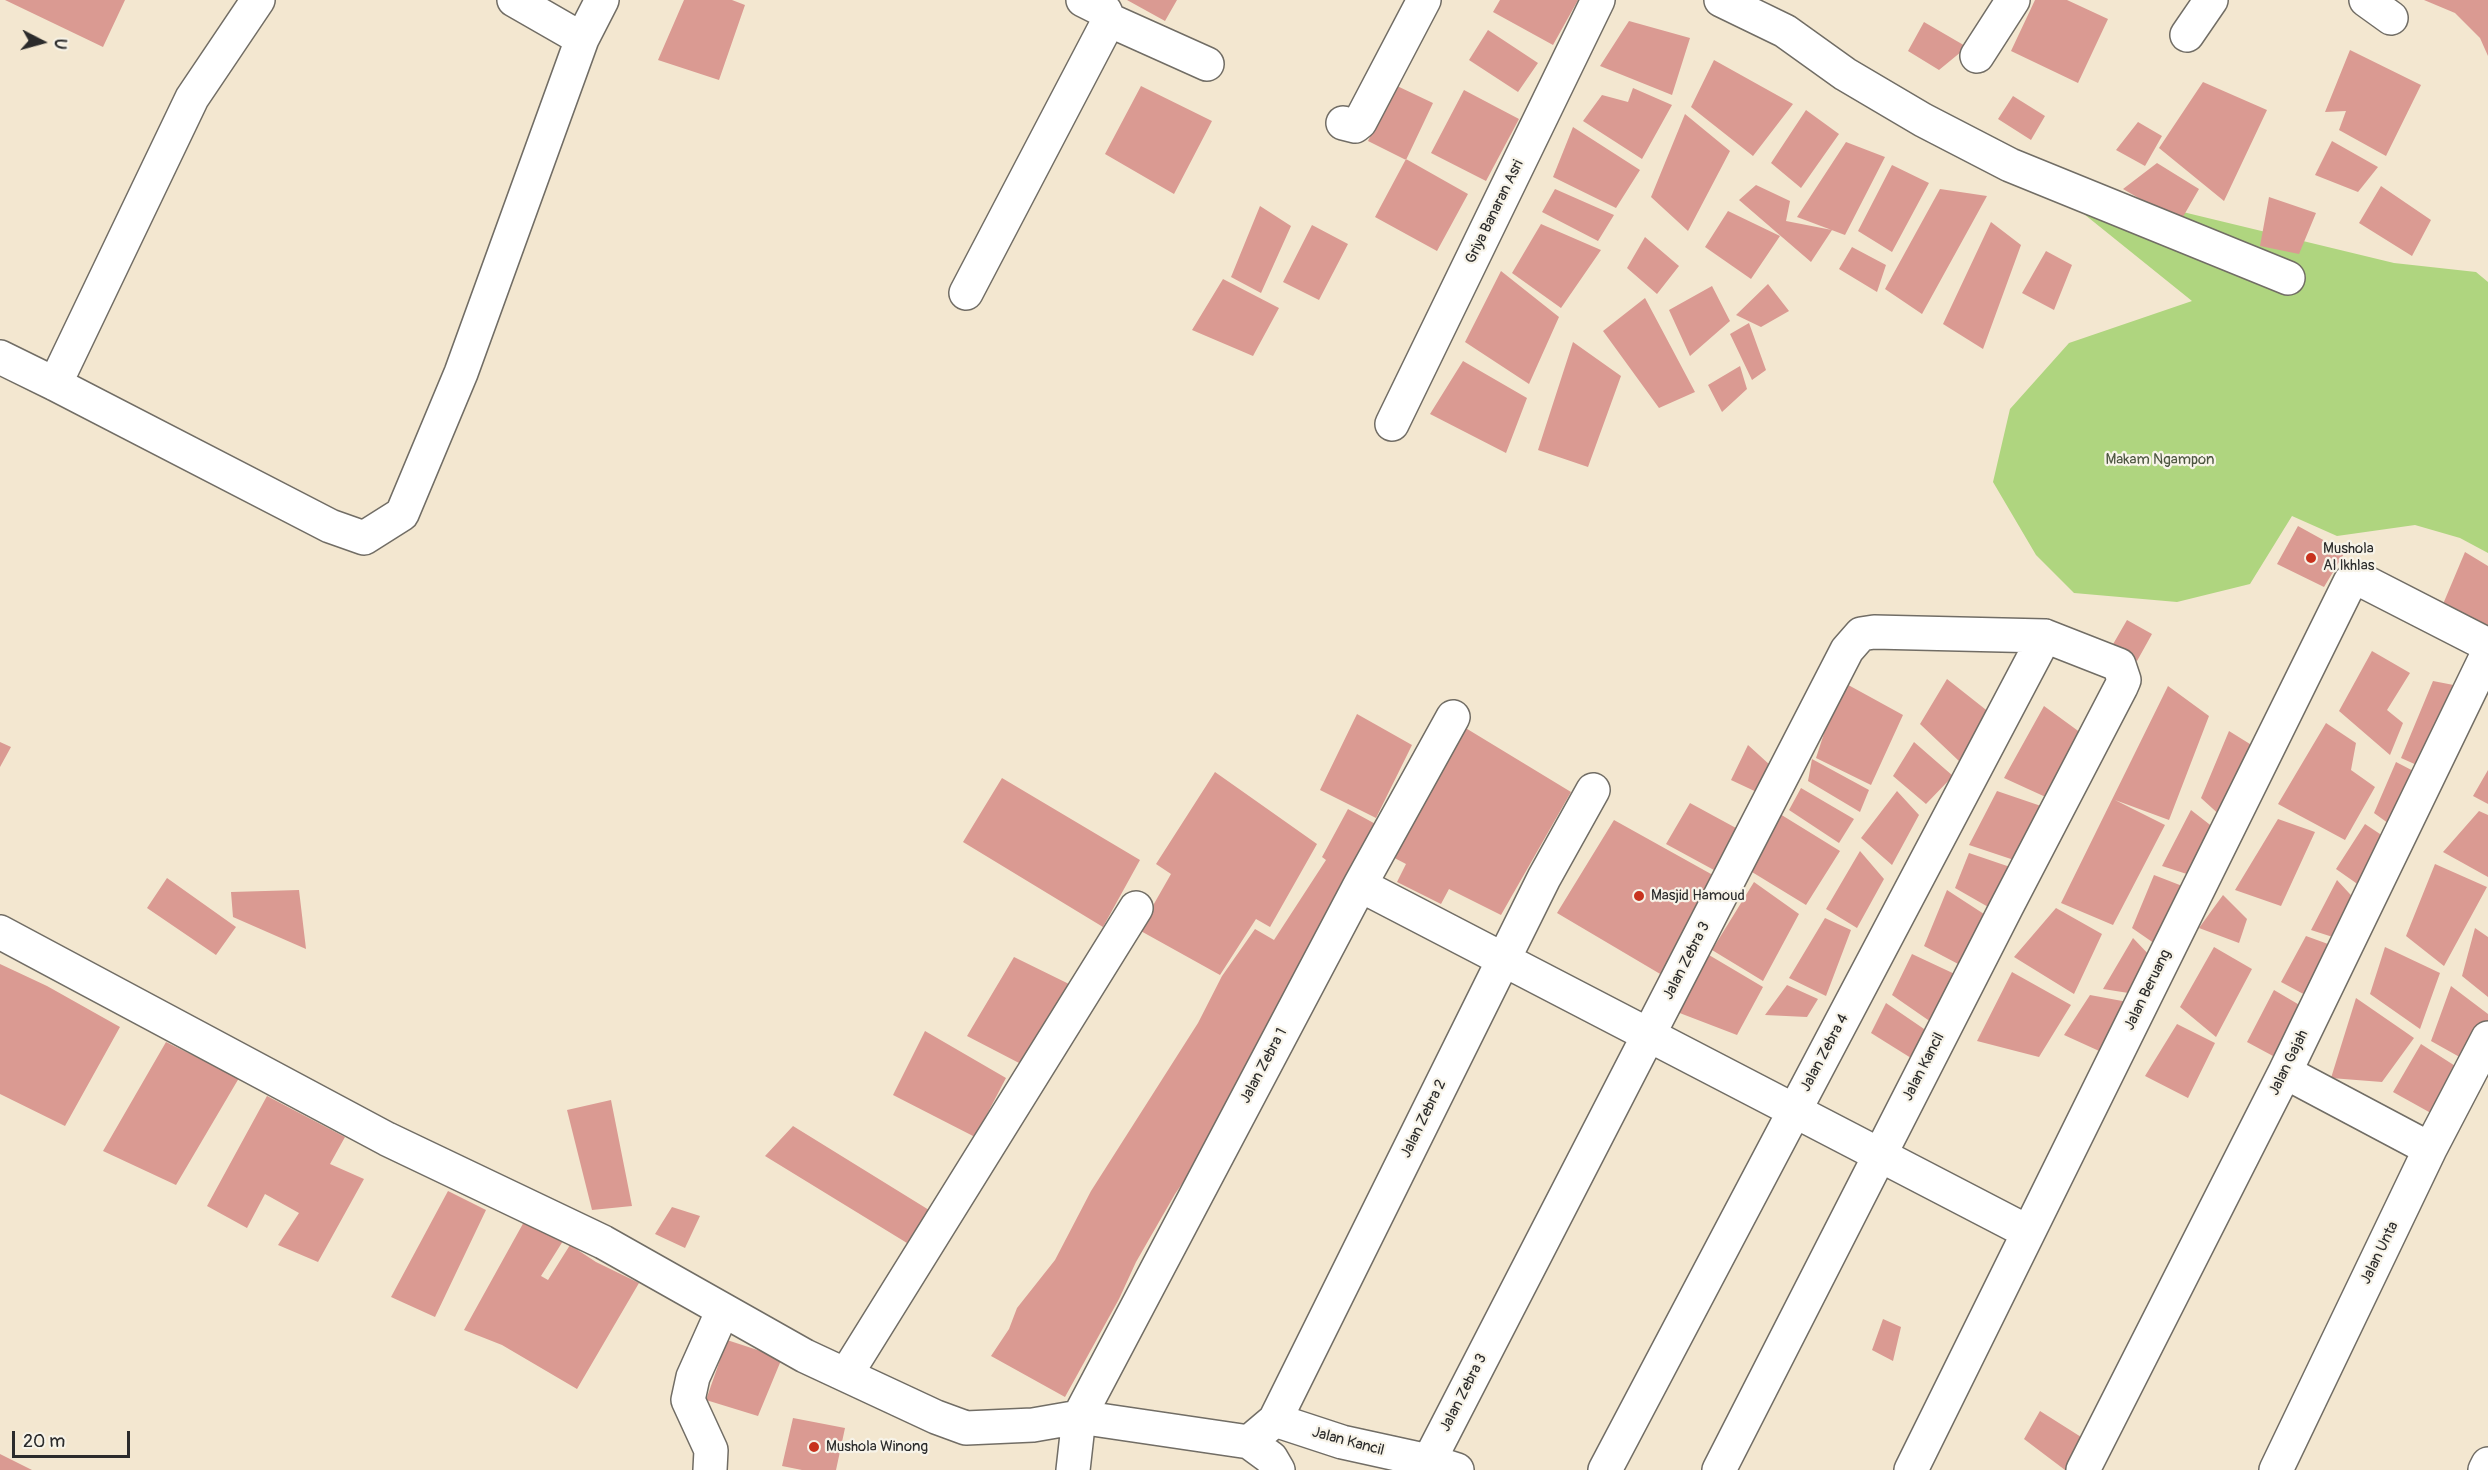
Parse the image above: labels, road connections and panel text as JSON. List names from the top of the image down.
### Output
{
  "streets": {
    "street": [
      "Griya Banaran Asri",
      "Jalan Zebra 3",
      "Jalan Beruang",
      "Jalan Zebra 4",
      "Jalan Gajah",
      "Jalan Zebra 1",
      "Jalan Kancil",
      "Jalan Zebra 2",
      "Jalan Unta"
    ]
  },
  "crossings": [
    ["Jalan Zebra 3", "Jalan Zebra 4"],
    ["Jalan Zebra 3", "Jalan Kancil"],
    ["Jalan Kancil", "Jalan Zebra 2"]
  ],
  "parks": ["Makam Ngampon"],
  "places": ["Mushola Al Ikhlas", "Masjid Hamoud", "Mushola Winong"],
  "scale_bar": "20 m",
  "north": "right"
}
